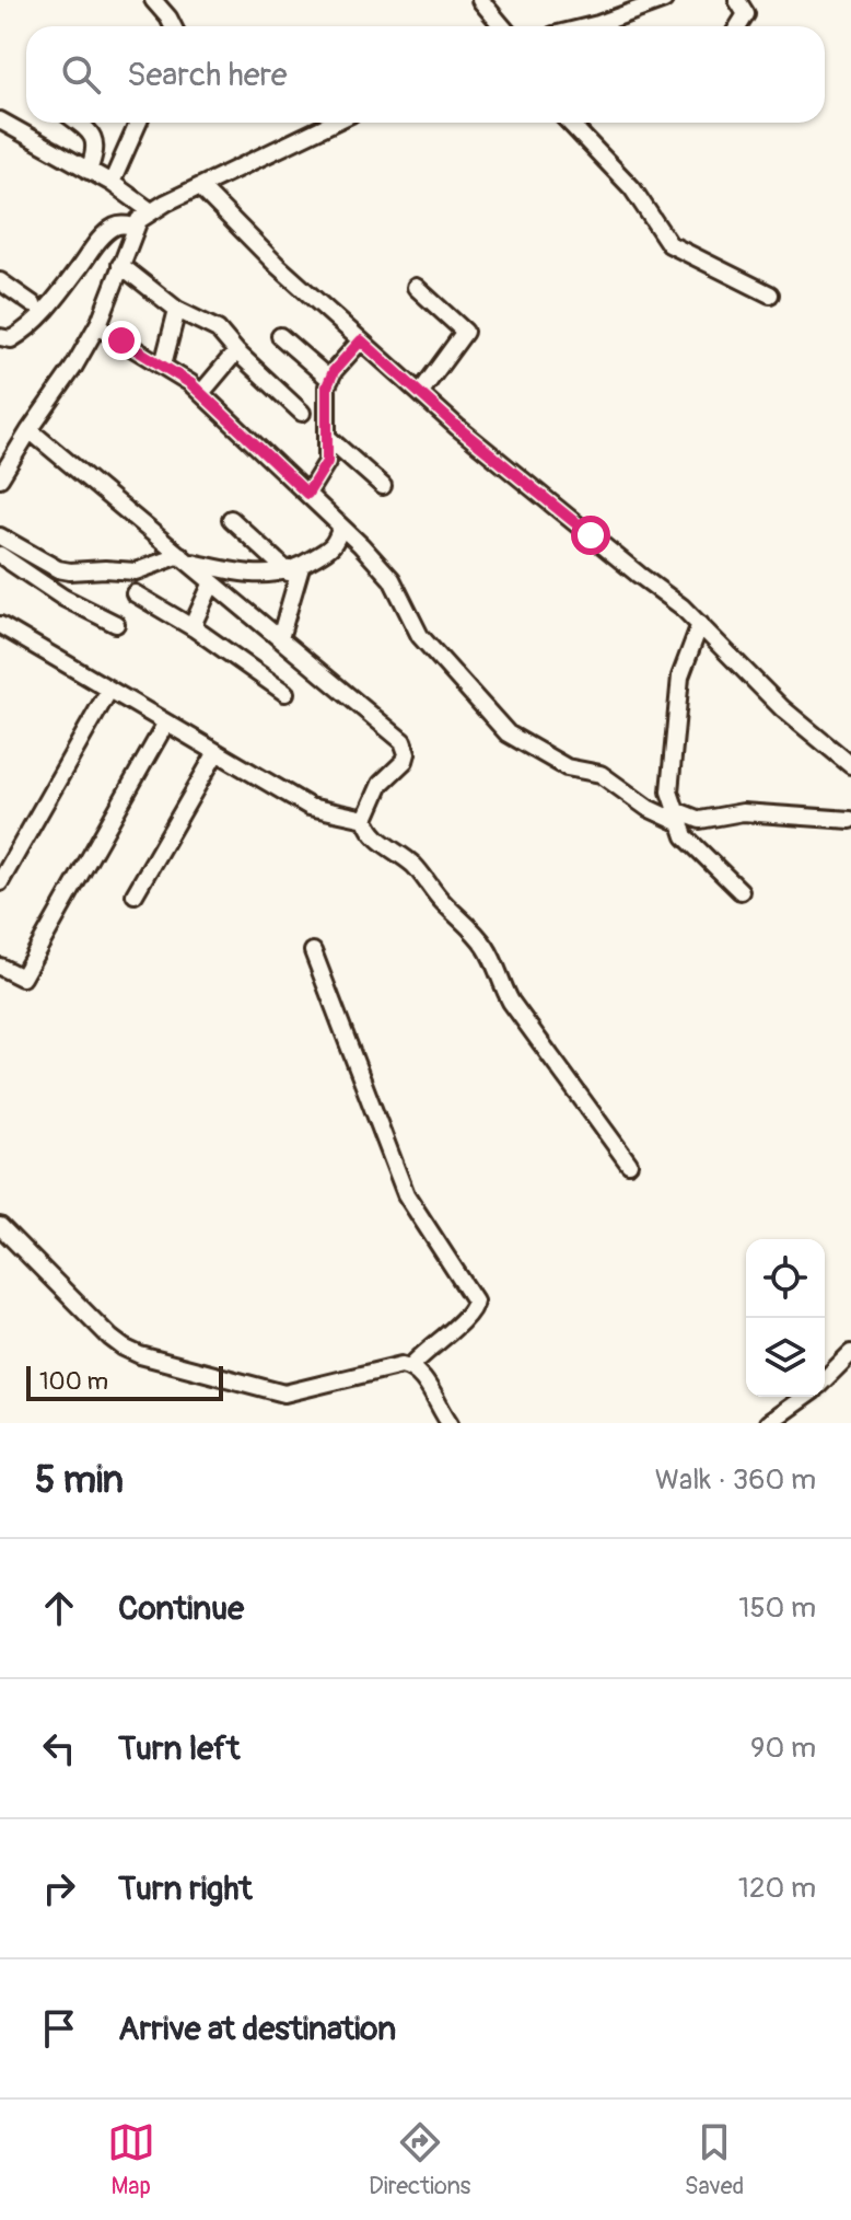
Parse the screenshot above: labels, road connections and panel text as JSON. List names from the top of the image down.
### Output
{
  "scale_bar": "100 m",
  "page": {
    "search": "Search here",
    "scale": "100 m",
    "heading": ["5 min", "Walk · 360 m"],
    "list": [
      ["Continue", "150 m"],
      ["Turn left", "90 m"],
      ["Turn right", "120 m"],
      "Arrive at destination"
    ],
    "nav": ["Map", "Directions", "Saved"]
  }
}
